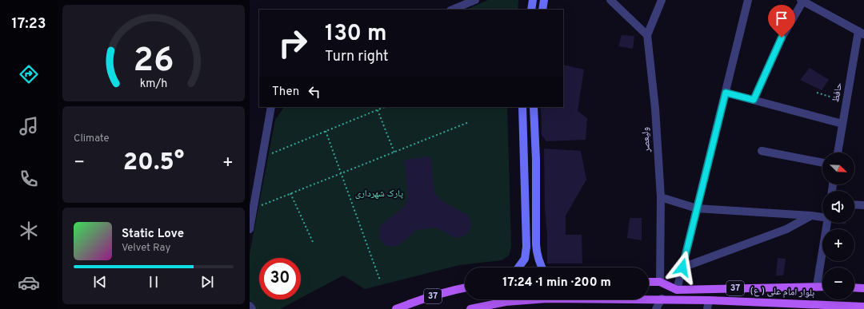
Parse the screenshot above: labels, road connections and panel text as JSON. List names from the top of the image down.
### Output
{
  "streets": {
    "main road": ["37", "بلوار امام علی ( ع)"],
    "street": ["حافظ", "ولیعصر"]
  },
  "crossings": [
    ["ولیعصر", "بلوار امام علی ( ع)"]
  ],
  "parks": ["پارک شهرداری"],
  "north": "bottom right",
  "page": {
    "tabs": "17:23",
    "turn": ["130 m", "Turn right"],
    "then": "Then",
    "tile": "Climate",
    "heat": ["−", "20.5°", "+"],
    "map_buttons": ["+", "−"],
    "song": ["Static Love", "Velvet Ray"],
    "limit": "30",
    "trip": "17:24 · 1 min · 200 m",
    "gauge": ["26", "km/h"]
  }
}
